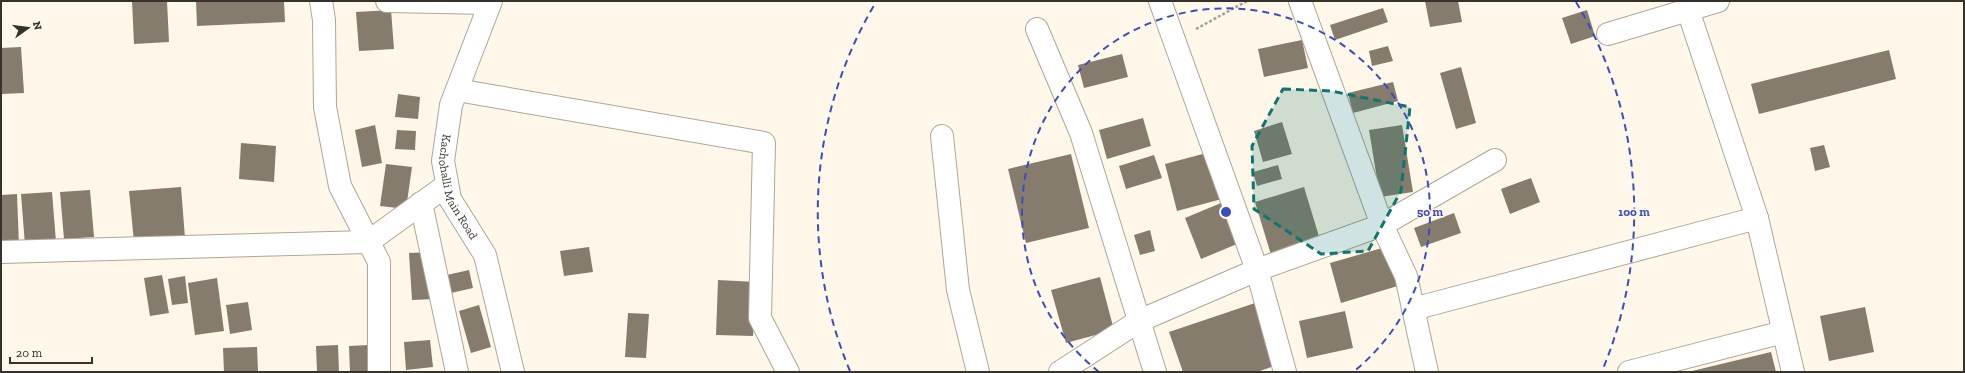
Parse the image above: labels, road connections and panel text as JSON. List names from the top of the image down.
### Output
{
  "streets": {
    "street": ["Kachohalli Main Road"]
  },
  "scale_bar": "20 m",
  "north": "right",
  "rings": ["50 m", "100 m"]
}
